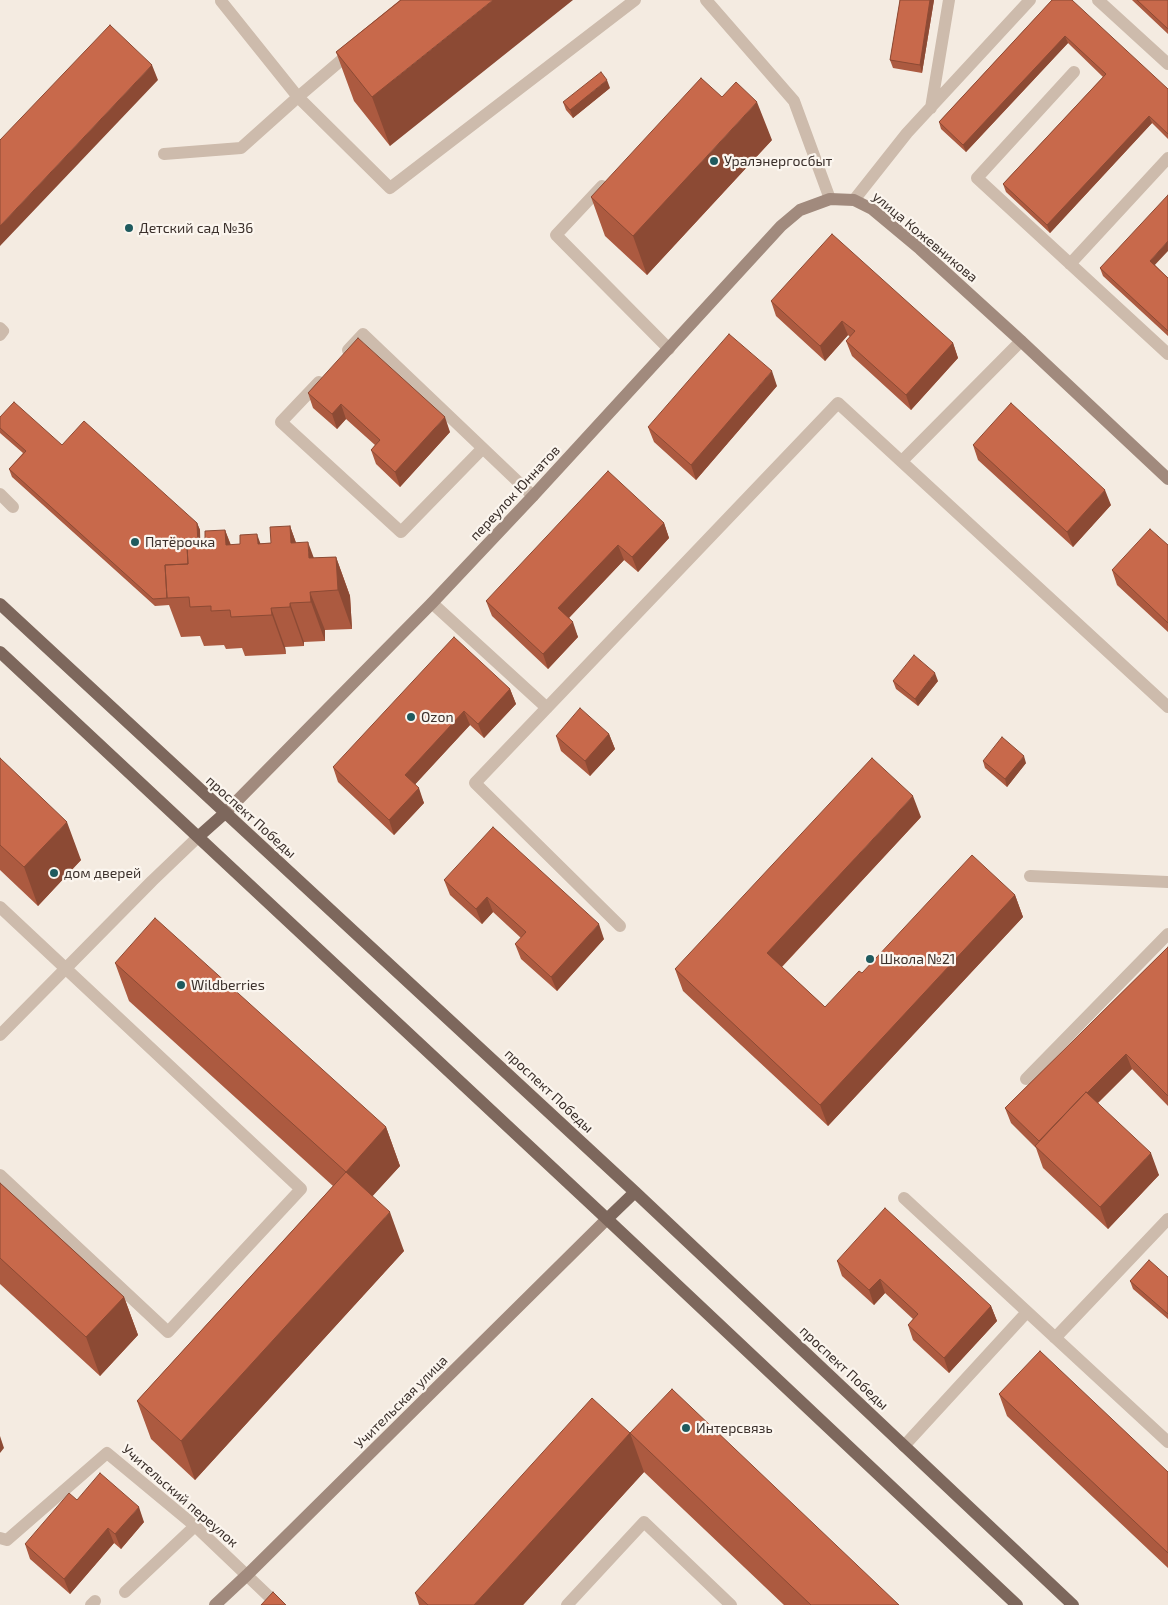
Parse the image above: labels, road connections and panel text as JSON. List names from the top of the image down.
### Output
{
  "streets": {
    "main road": ["проспект Победы"],
    "street": [
      "улица Кожевникова",
      "переулок Юннатов",
      "Учительская улица",
      "Учительский переулок"
    ]
  },
  "crossings": [
    ["улица Кожевникова", "переулок Юннатов"],
    ["переулок Юннатов", "проспект Победы"],
    ["Учительская улица", "Учительский переулок"]
  ],
  "places": [
    "Уралэнергосбыт",
    "Детский сад №36",
    "Пятёрочка",
    "Ozon",
    "дом дверей",
    "Школа №21",
    "Wildberries",
    "Интерсвязь"
  ]
}
